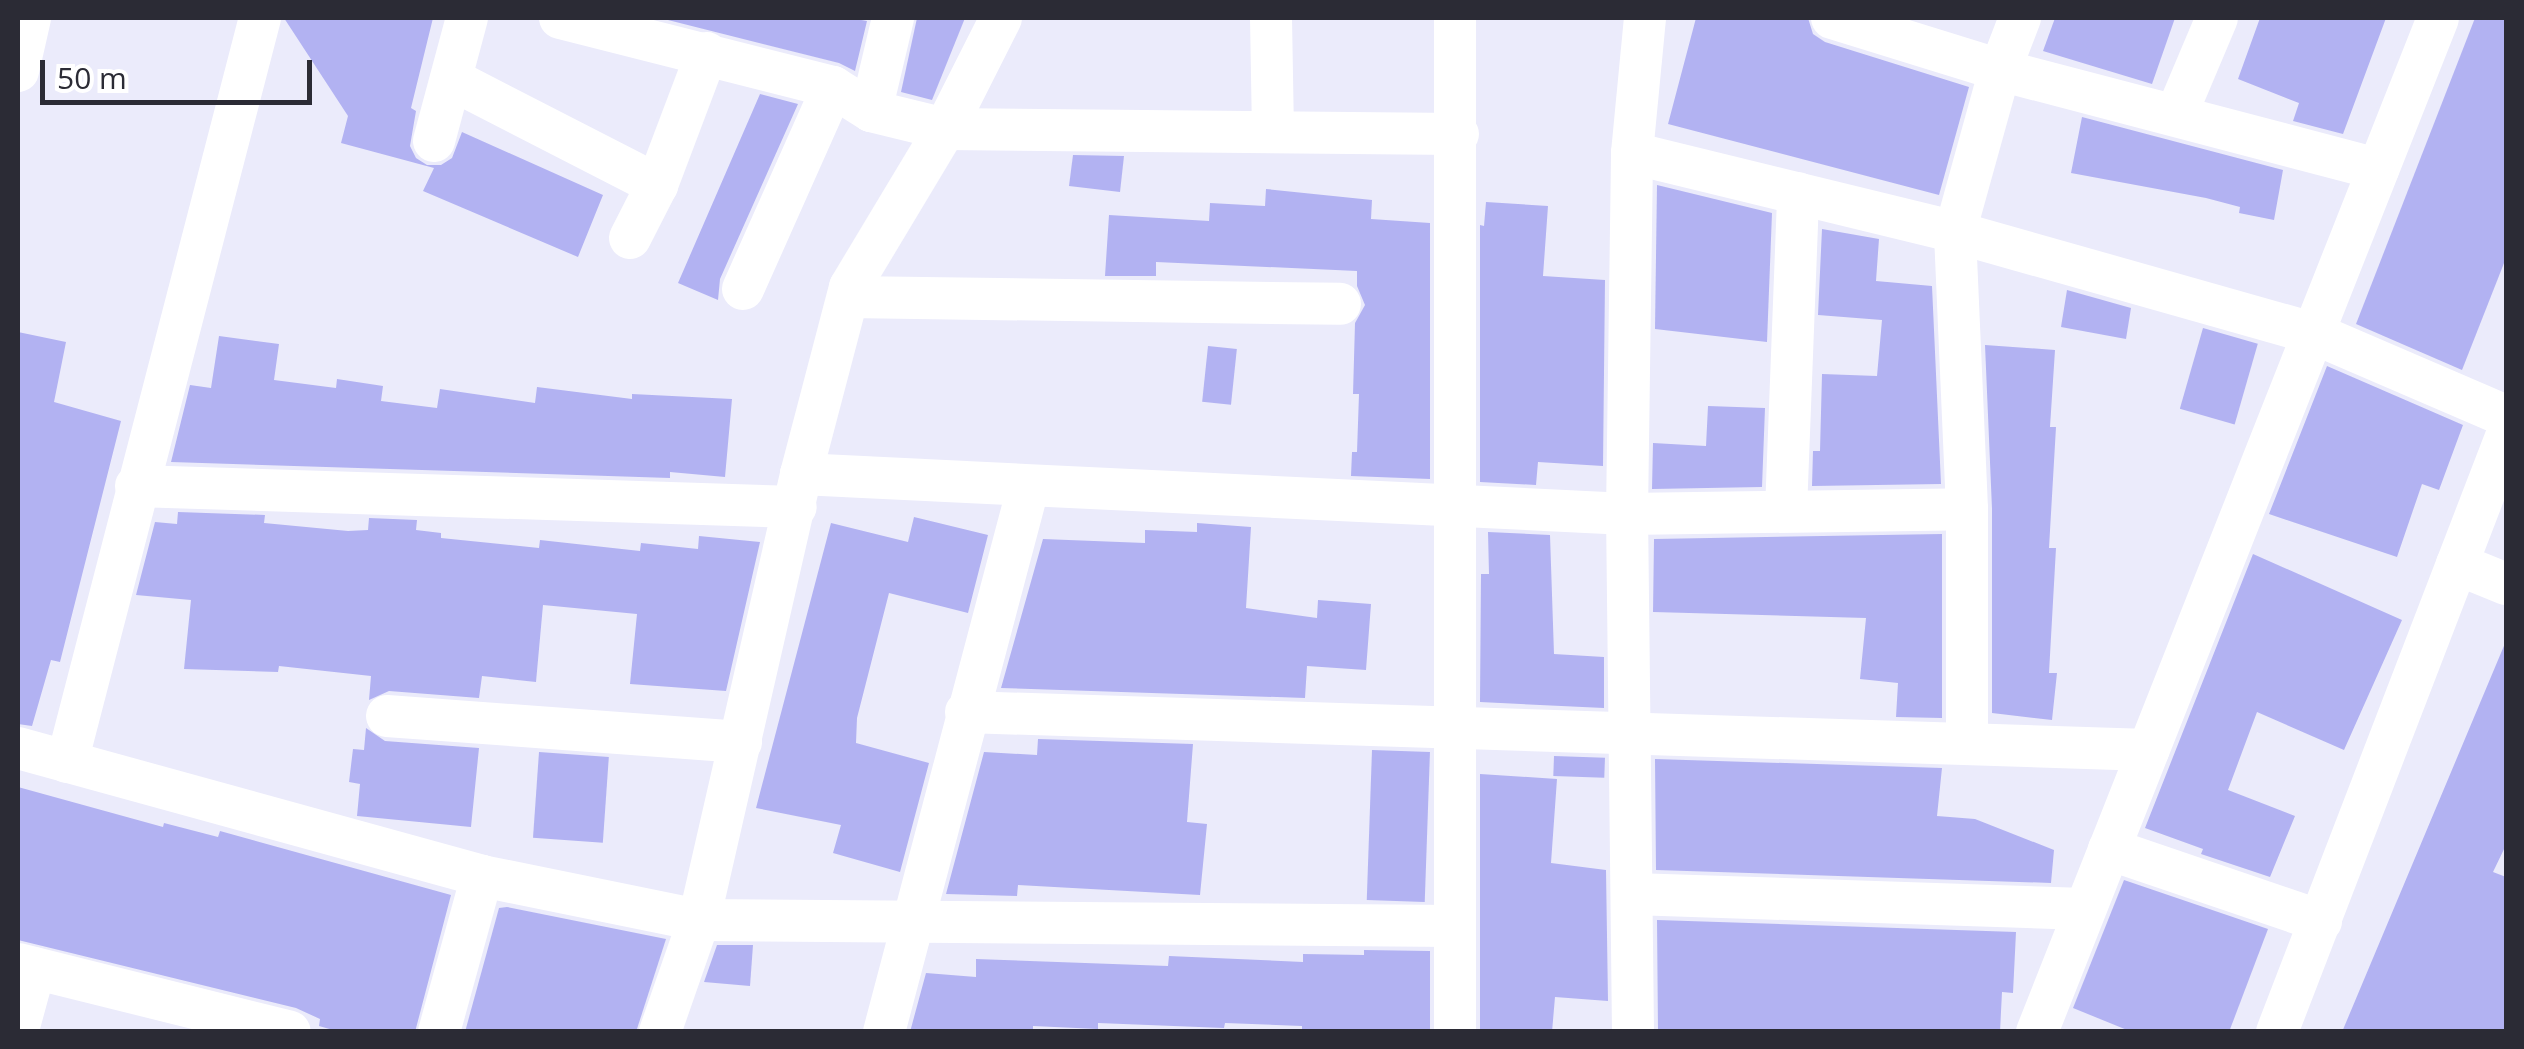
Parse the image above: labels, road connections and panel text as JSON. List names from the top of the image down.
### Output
{
  "scale_bar": "50 m"
}
